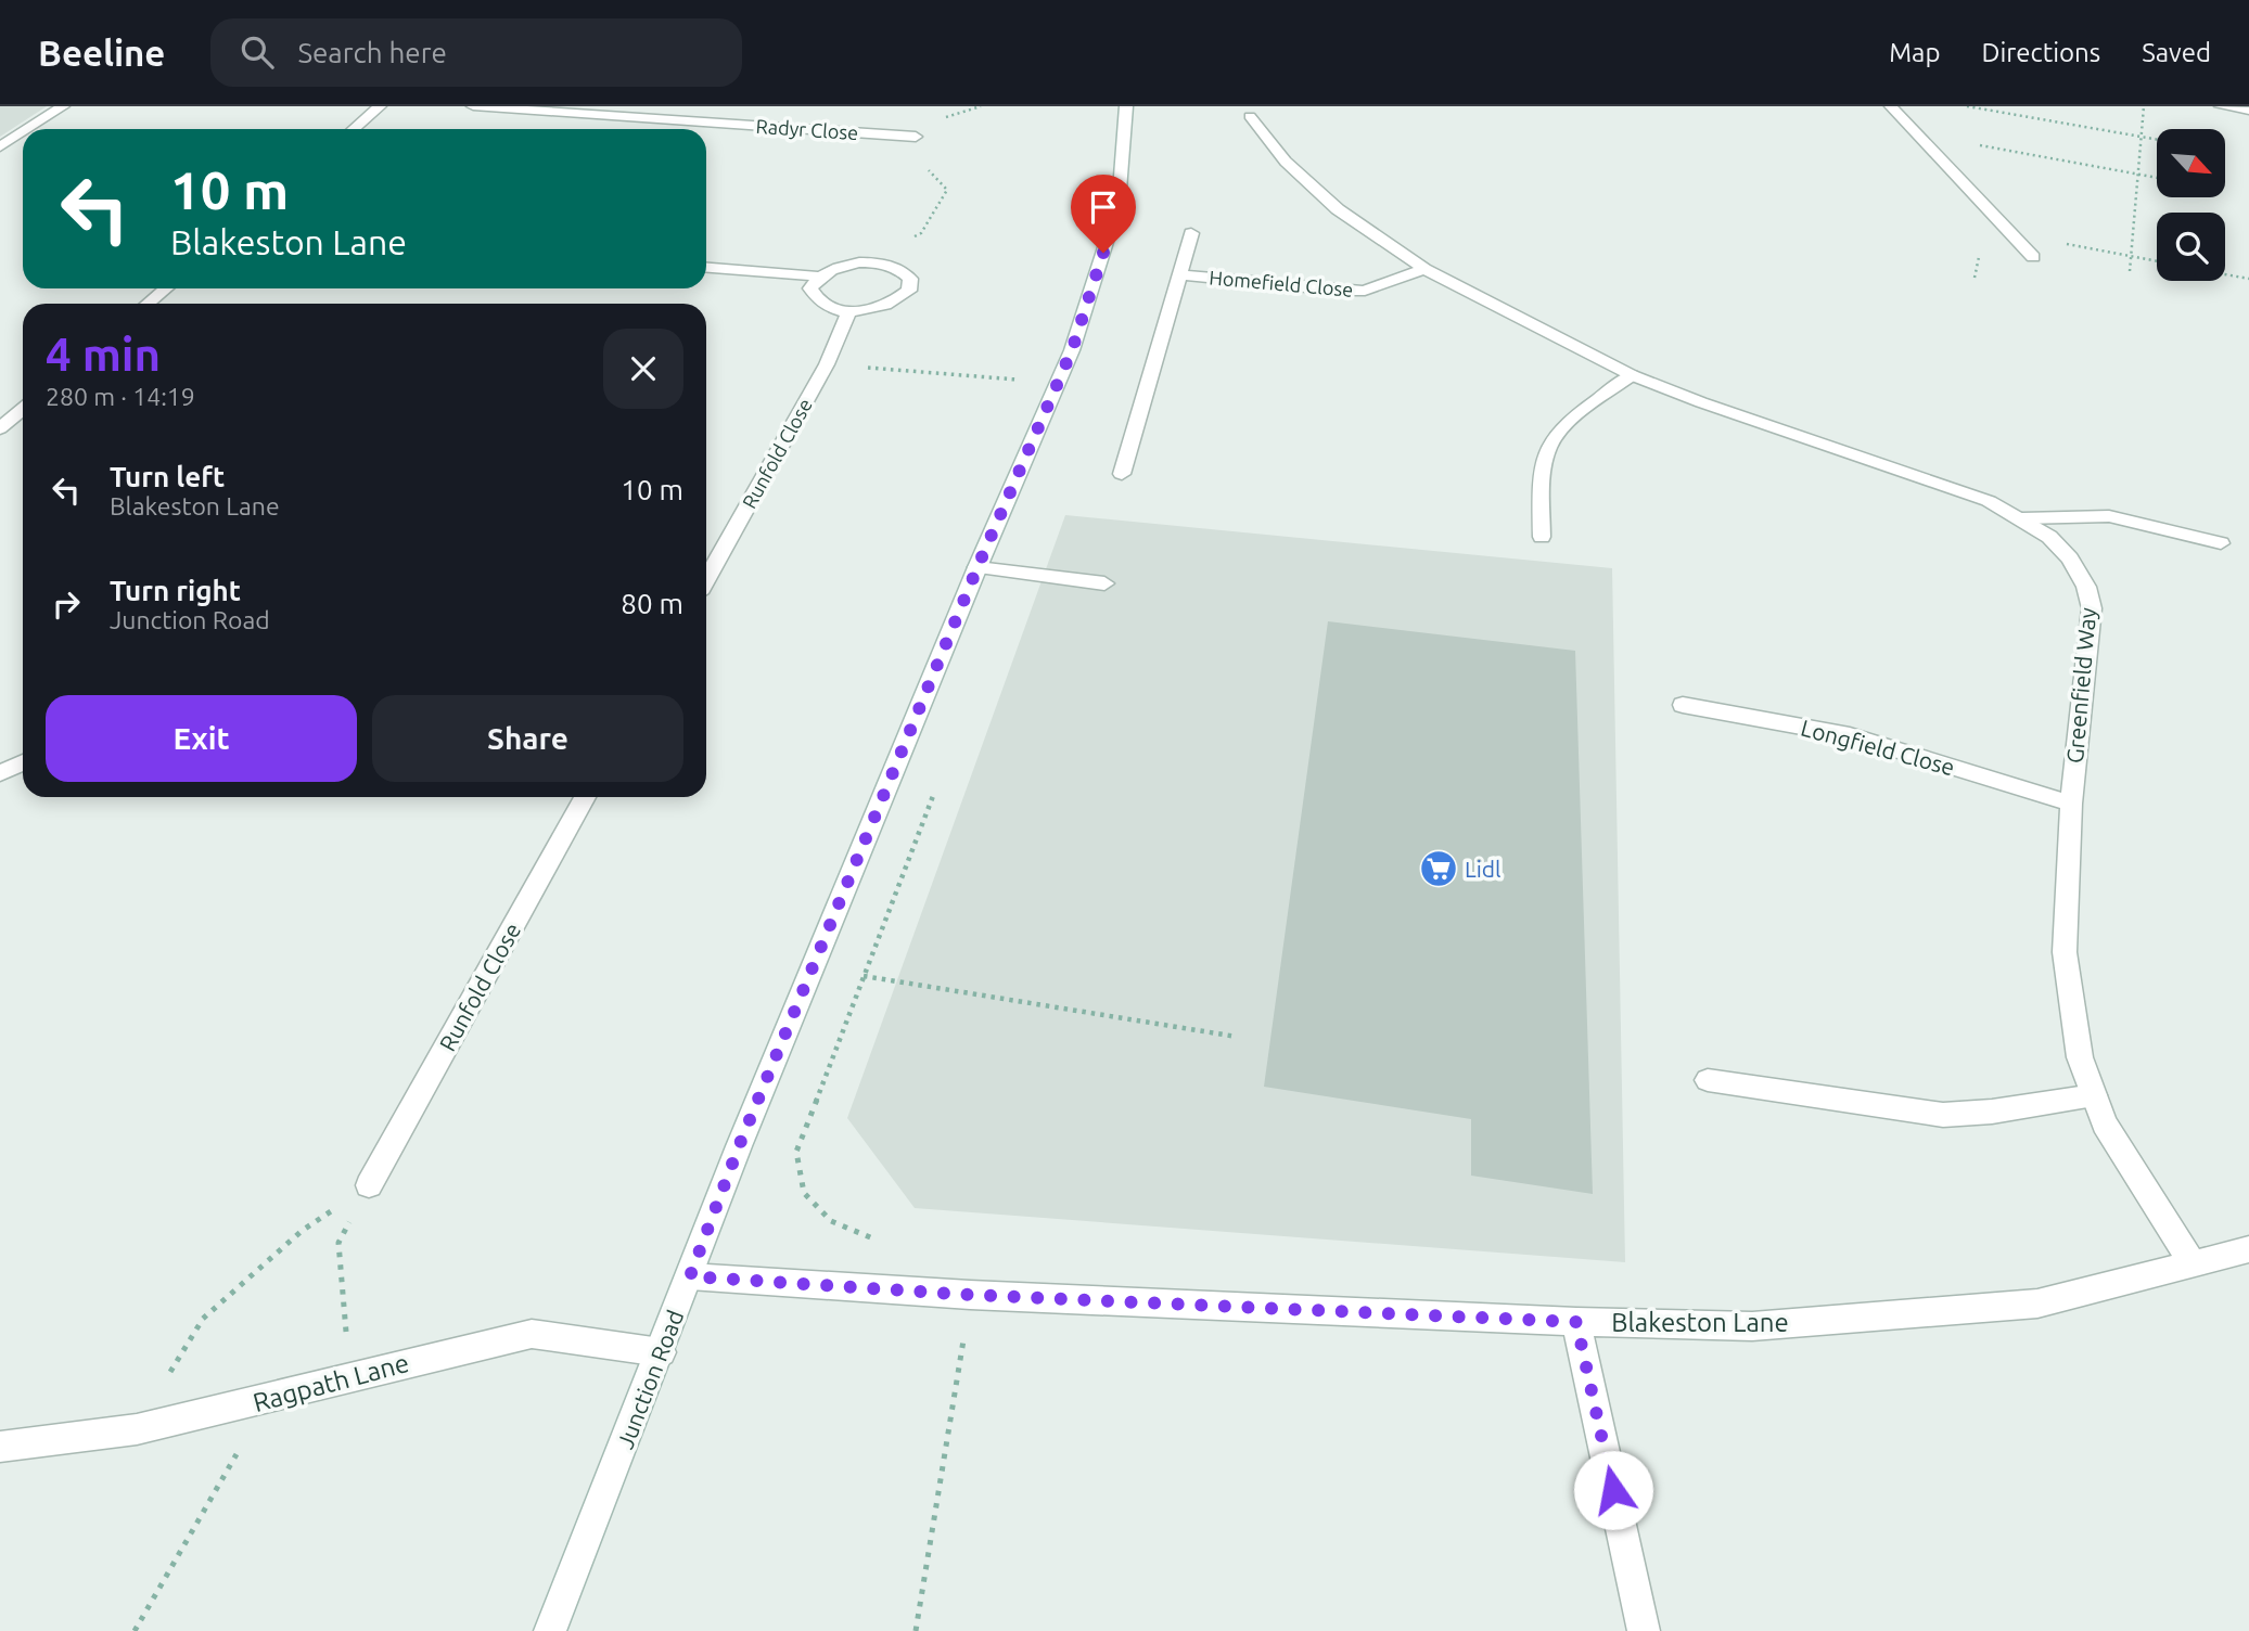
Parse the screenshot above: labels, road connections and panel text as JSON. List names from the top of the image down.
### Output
{
  "streets": {
    "street": [
      "Radyr Close",
      "Homefield Close",
      "Runfold Close",
      "Greenfield Way",
      "Longfield Close",
      "Blakeston Lane",
      "Junction Road",
      "Ragpath Lane"
    ]
  },
  "crossings": [
    ["Homefield Close", "Greenfield Way"],
    ["Greenfield Way", "Longfield Close"],
    ["Greenfield Way", "Blakeston Lane"],
    ["Blakeston Lane", "Junction Road"],
    ["Junction Road", "Ragpath Lane"]
  ],
  "places": {
    "supermarket": ["Lidl"]
  },
  "north": "bottom right",
  "page": {
    "header": "Beeline",
    "search": "Search here",
    "nav": ["Map", "Directions", "Saved"],
    "turn": ["10 m", "Blakeston Lane"],
    "heading": ["4 min", "280 m · 14:19"],
    "list": [
      {
        "name": "Turn left",
        "note": "Blakeston Lane",
        "value": "10 m"
      },
      {
        "name": "Turn right",
        "note": "Junction Road",
        "value": "80 m"
      }
    ],
    "buttons": ["Exit", "Share"]
  }
}
